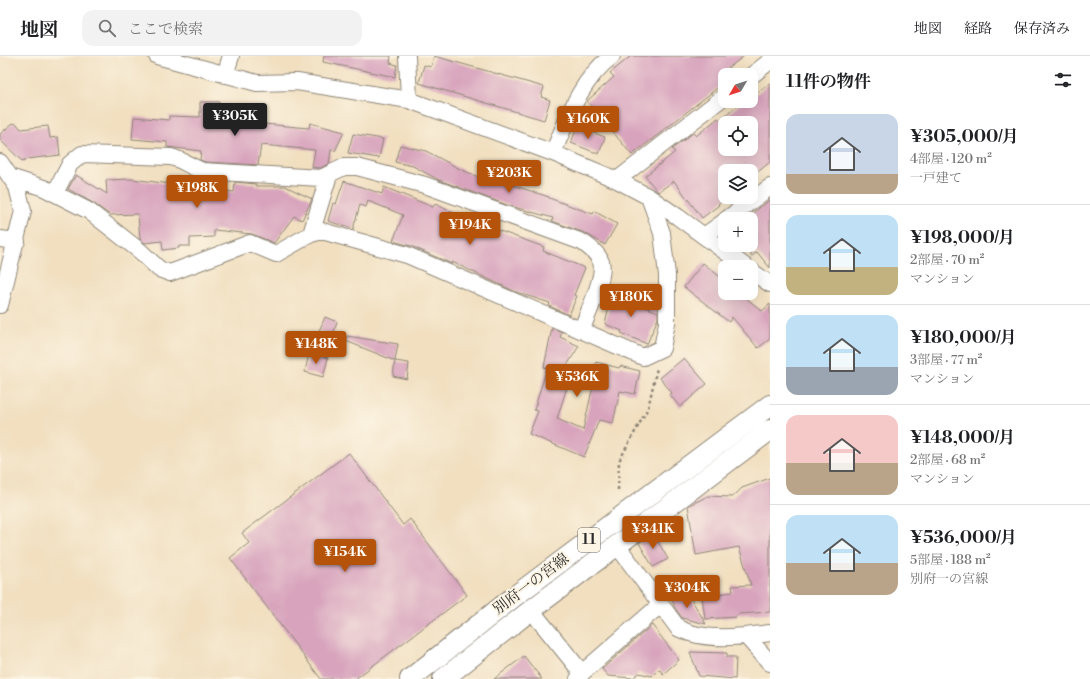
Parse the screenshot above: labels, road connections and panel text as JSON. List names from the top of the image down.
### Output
{
  "streets": {
    "main road": ["11", "別府一の宮線"]
  },
  "north": "bottom left",
  "page": {
    "header": "地図",
    "search": "ここで検索",
    "nav": ["地図", "経路", "保存済み"],
    "heading": "11件の物件",
    "map_buttons": ["+", "−"],
    "price": [
      "¥305K",
      "¥160K",
      "¥203K",
      "¥198K",
      "¥194K",
      "¥180K",
      "¥148K",
      "¥536K",
      "¥341K",
      "¥154K",
      "¥304K"
    ],
    "list": [
      {
        "name": "¥305,000/月",
        "note": "4部屋 · 120 m² · 一戸建て"
      },
      {
        "name": "¥198,000/月",
        "note": "2部屋 · 70 m² · マンション"
      },
      {
        "name": "¥180,000/月",
        "note": "3部屋 · 77 m² · マンション"
      },
      {
        "name": "¥148,000/月",
        "note": "2部屋 · 68 m² · マンション"
      },
      {
        "name": "¥536,000/月",
        "note": "5部屋 · 188 m² · 別府一の宮線"
      }
    ]
  }
}
